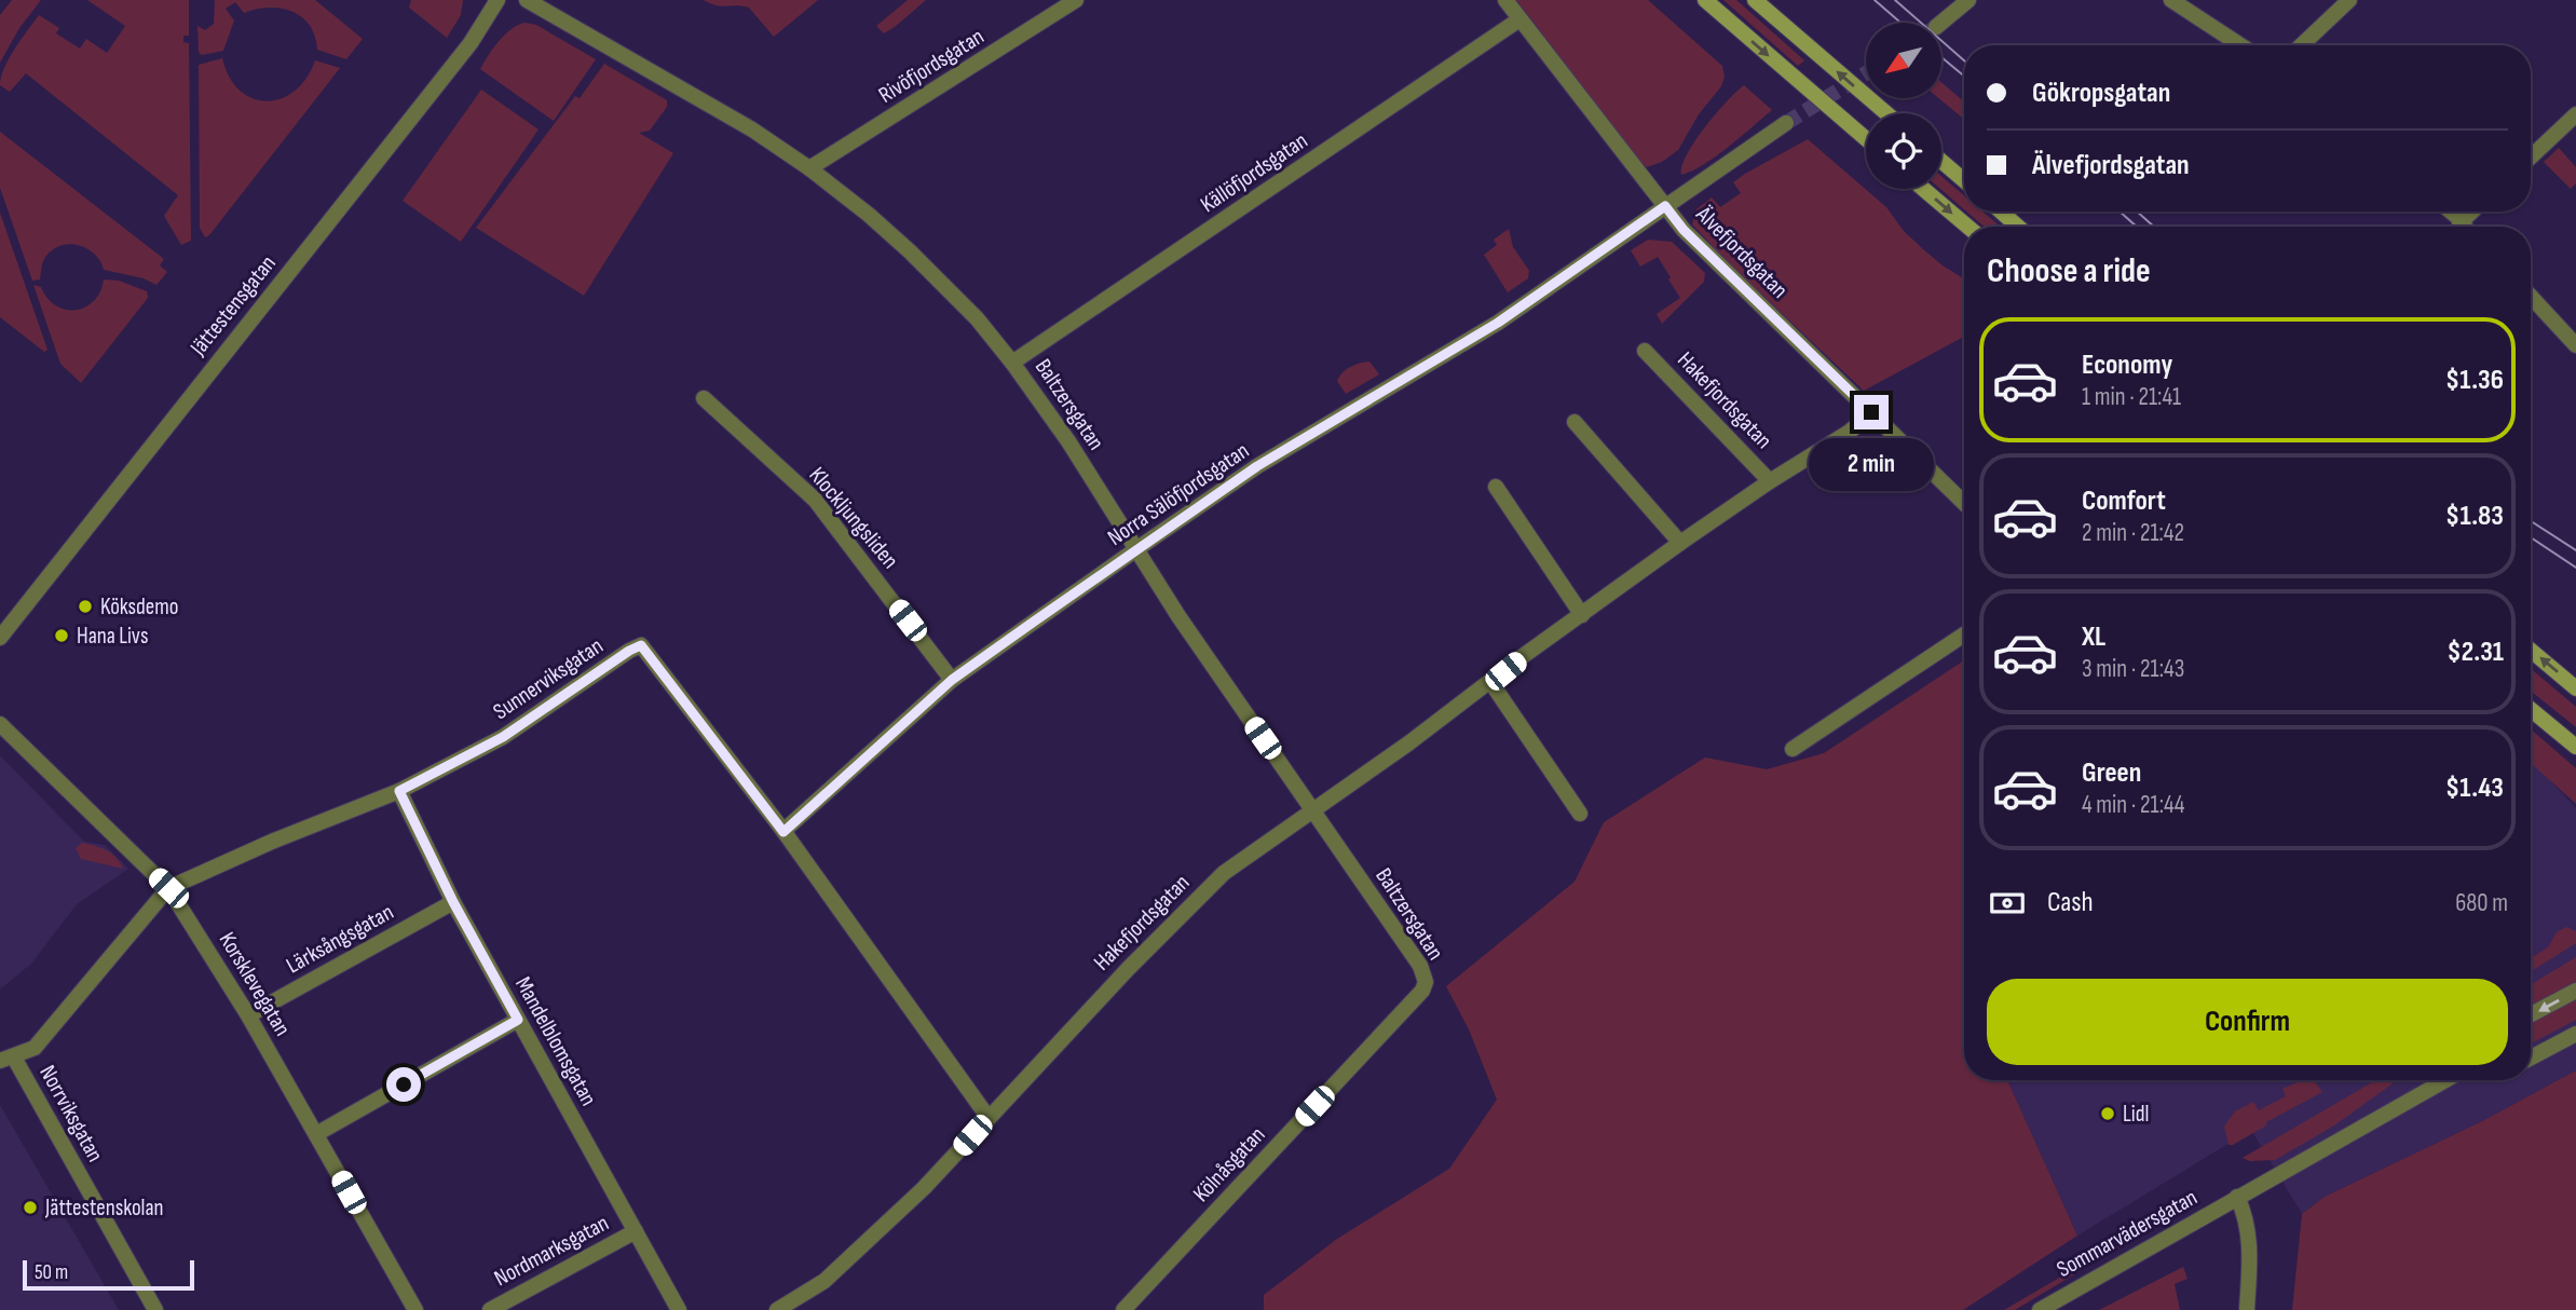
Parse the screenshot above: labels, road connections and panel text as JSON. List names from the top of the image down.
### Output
{
  "streets": {
    "street": [
      "Rivöfjordsgatan",
      "Källöfjordsgatan",
      "Älvefjordsgatan",
      "Jättestensgatan",
      "Hakefjordsgatan",
      "Baltzersgatan",
      "Norra Sälöfjordsgatan",
      "Klockljungsliden",
      "Sunnerviksgatan",
      "Lärksångsgatan",
      "Korsklevegatan",
      "Mandelblomsgatan",
      "Norrviksgatan",
      "Kölnåsgatan",
      "Sommarvädersgatan",
      "Nordmarksgatan"
    ]
  },
  "crossings": [
    ["Rivöfjordsgatan", "Baltzersgatan"],
    ["Källöfjordsgatan", "Älvefjordsgatan"],
    ["Källöfjordsgatan", "Baltzersgatan"],
    ["Älvefjordsgatan", "Hakefjordsgatan"],
    ["Älvefjordsgatan", "Norra Sälöfjordsgatan"],
    ["Hakefjordsgatan", "Baltzersgatan"],
    ["Hakefjordsgatan", "Sunnerviksgatan"],
    ["Baltzersgatan", "Norra Sälöfjordsgatan"],
    ["Baltzersgatan", "Kölnåsgatan"],
    ["Norra Sälöfjordsgatan", "Klockljungsliden"],
    ["Norra Sälöfjordsgatan", "Sunnerviksgatan"],
    ["Sunnerviksgatan", "Korsklevegatan"],
    ["Sunnerviksgatan", "Mandelblomsgatan"],
    ["Sunnerviksgatan", "Norrviksgatan"],
    ["Lärksångsgatan", "Korsklevegatan"],
    ["Lärksångsgatan", "Mandelblomsgatan"],
    ["Mandelblomsgatan", "Nordmarksgatan"]
  ],
  "places": [
    "Köksdemo",
    "Hana Livs",
    "Lidl",
    "Jättestenskolan"
  ],
  "scale_bar": "50 m",
  "north": "bottom left",
  "page": {
    "banner": ["Gökropsgatan", "Älvefjordsgatan"],
    "heading": "Choose a ride",
    "list": [
      {
        "name": "Economy",
        "note": "1 min · 21:41",
        "value": "$1.36"
      },
      {
        "name": "Comfort",
        "note": "2 min · 21:42",
        "value": "$1.83"
      },
      {
        "name": "XL",
        "note": "3 min · 21:43",
        "value": "$2.31"
      },
      {
        "name": "Green",
        "note": "4 min · 21:44",
        "value": "$1.43"
      }
    ],
    "bubble": "2 min",
    "pay": ["Cash", "680 m"],
    "buttons": "Confirm",
    "scale": "50 m"
  }
}
